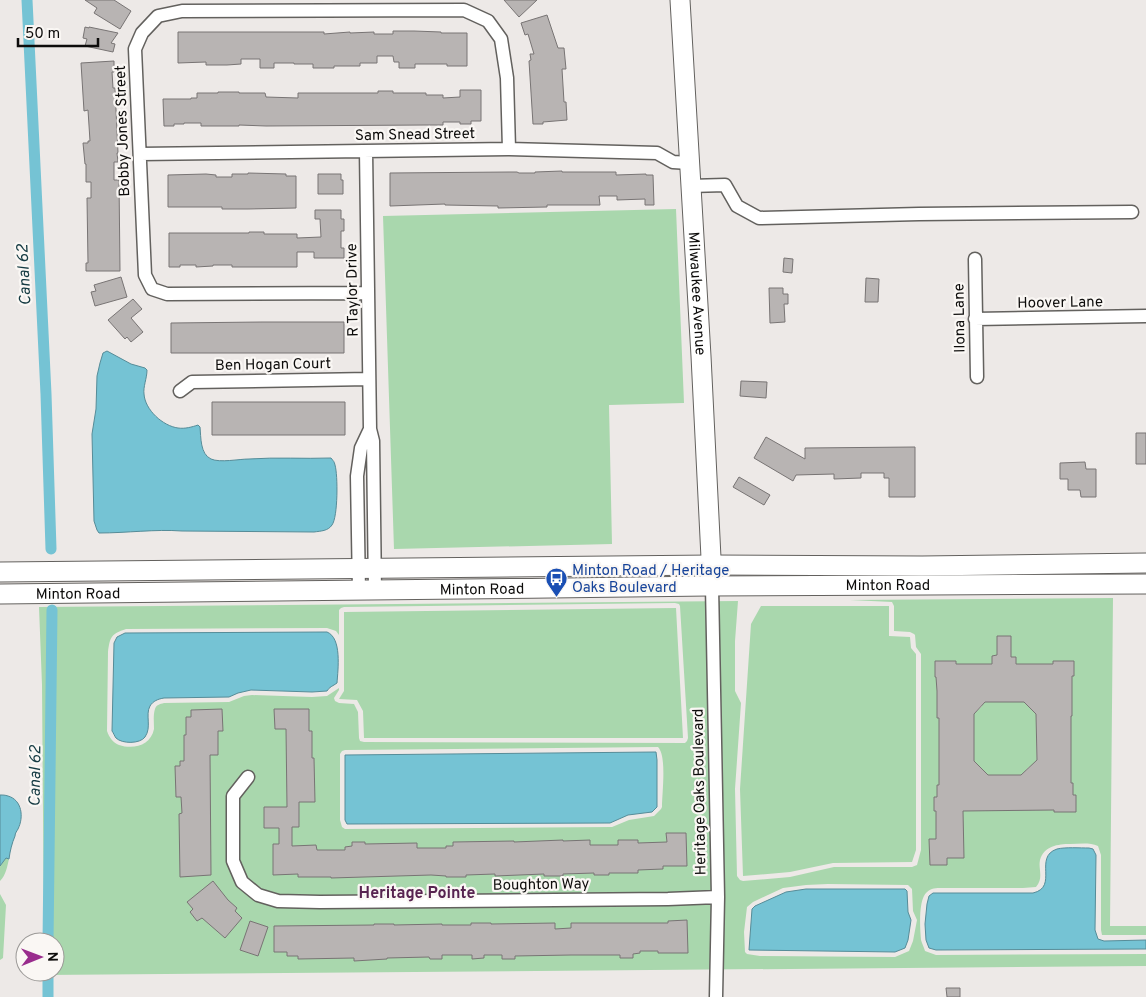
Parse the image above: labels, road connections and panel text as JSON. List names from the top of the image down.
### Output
{
  "streets": {
    "main road": ["Milwaukee Avenue", "Minton Road"],
    "street": [
      "Bobby Jones Street",
      "Sam Snead Street",
      "R Taylor Drive",
      "Hoover Lane",
      "Ilona Lane",
      "Ben Hogan Court",
      "Heritage Oaks Boulevard",
      "Boughton Way"
    ]
  },
  "crossings": [
    ["Bobby Jones Street", "Sam Snead Street"],
    ["Bobby Jones Street", "R Taylor Drive"],
    ["Sam Snead Street", "R Taylor Drive"],
    ["Sam Snead Street", "Milwaukee Avenue"],
    ["R Taylor Drive", "Ben Hogan Court"],
    ["R Taylor Drive", "Minton Road"],
    ["Milwaukee Avenue", "Minton Road"],
    ["Milwaukee Avenue", "Heritage Oaks Boulevard"],
    ["Hoover Lane", "Ilona Lane"],
    ["Minton Road", "Heritage Oaks Boulevard"],
    ["Heritage Oaks Boulevard", "Boughton Way"]
  ],
  "districts": ["Heritage Pointe"],
  "water": ["Canal 62"],
  "places": {
    "bus stop": ["Minton Road / Heritage Oaks Boulevard"]
  },
  "scale_bar": "50 m",
  "north": "right"
}
